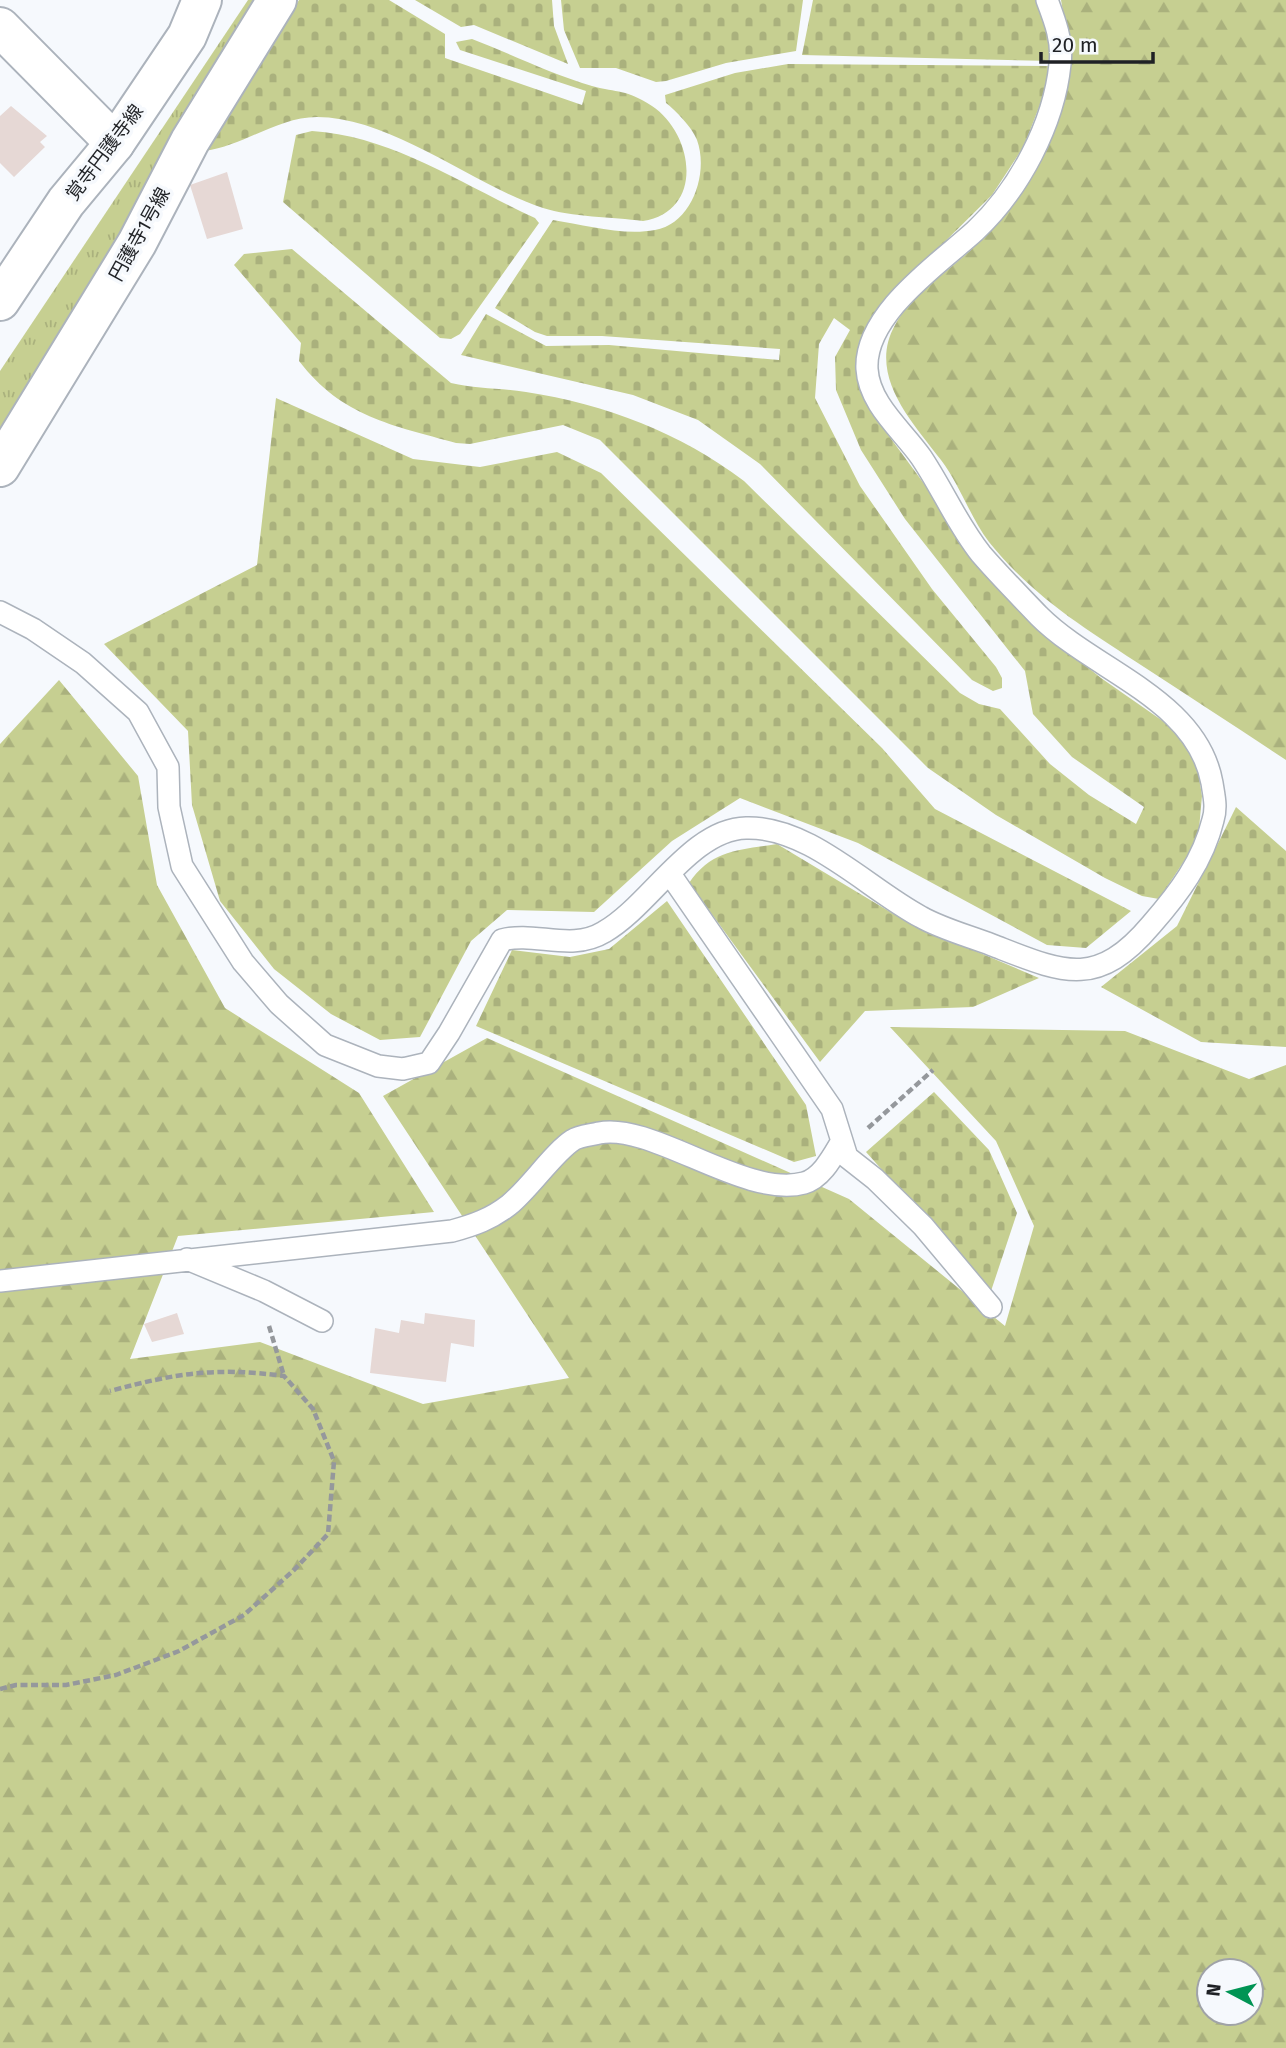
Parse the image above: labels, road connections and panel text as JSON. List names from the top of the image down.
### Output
{
  "streets": {
    "street": ["覚寺円護寺線", "円護寺1号線"]
  },
  "scale_bar": "20 m",
  "north": "left"
}
